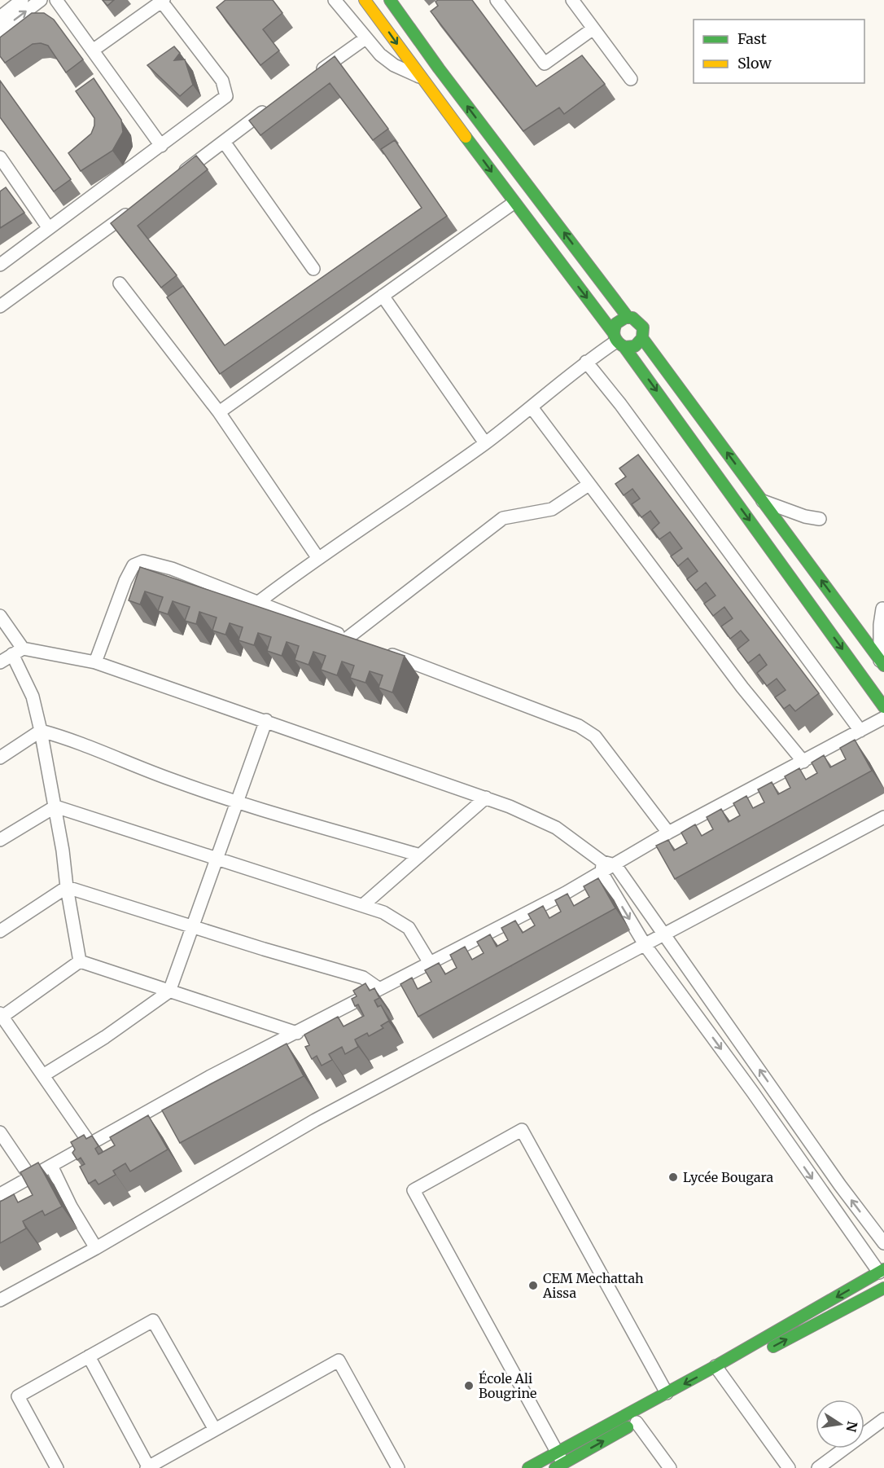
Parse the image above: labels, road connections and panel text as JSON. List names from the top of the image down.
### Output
{
  "places": ["Lycée Bougara", "CEM Mechattah Aissa", "École Ali Bougrine"],
  "legend": ["Fast", "Slow"],
  "north": "right"
}
